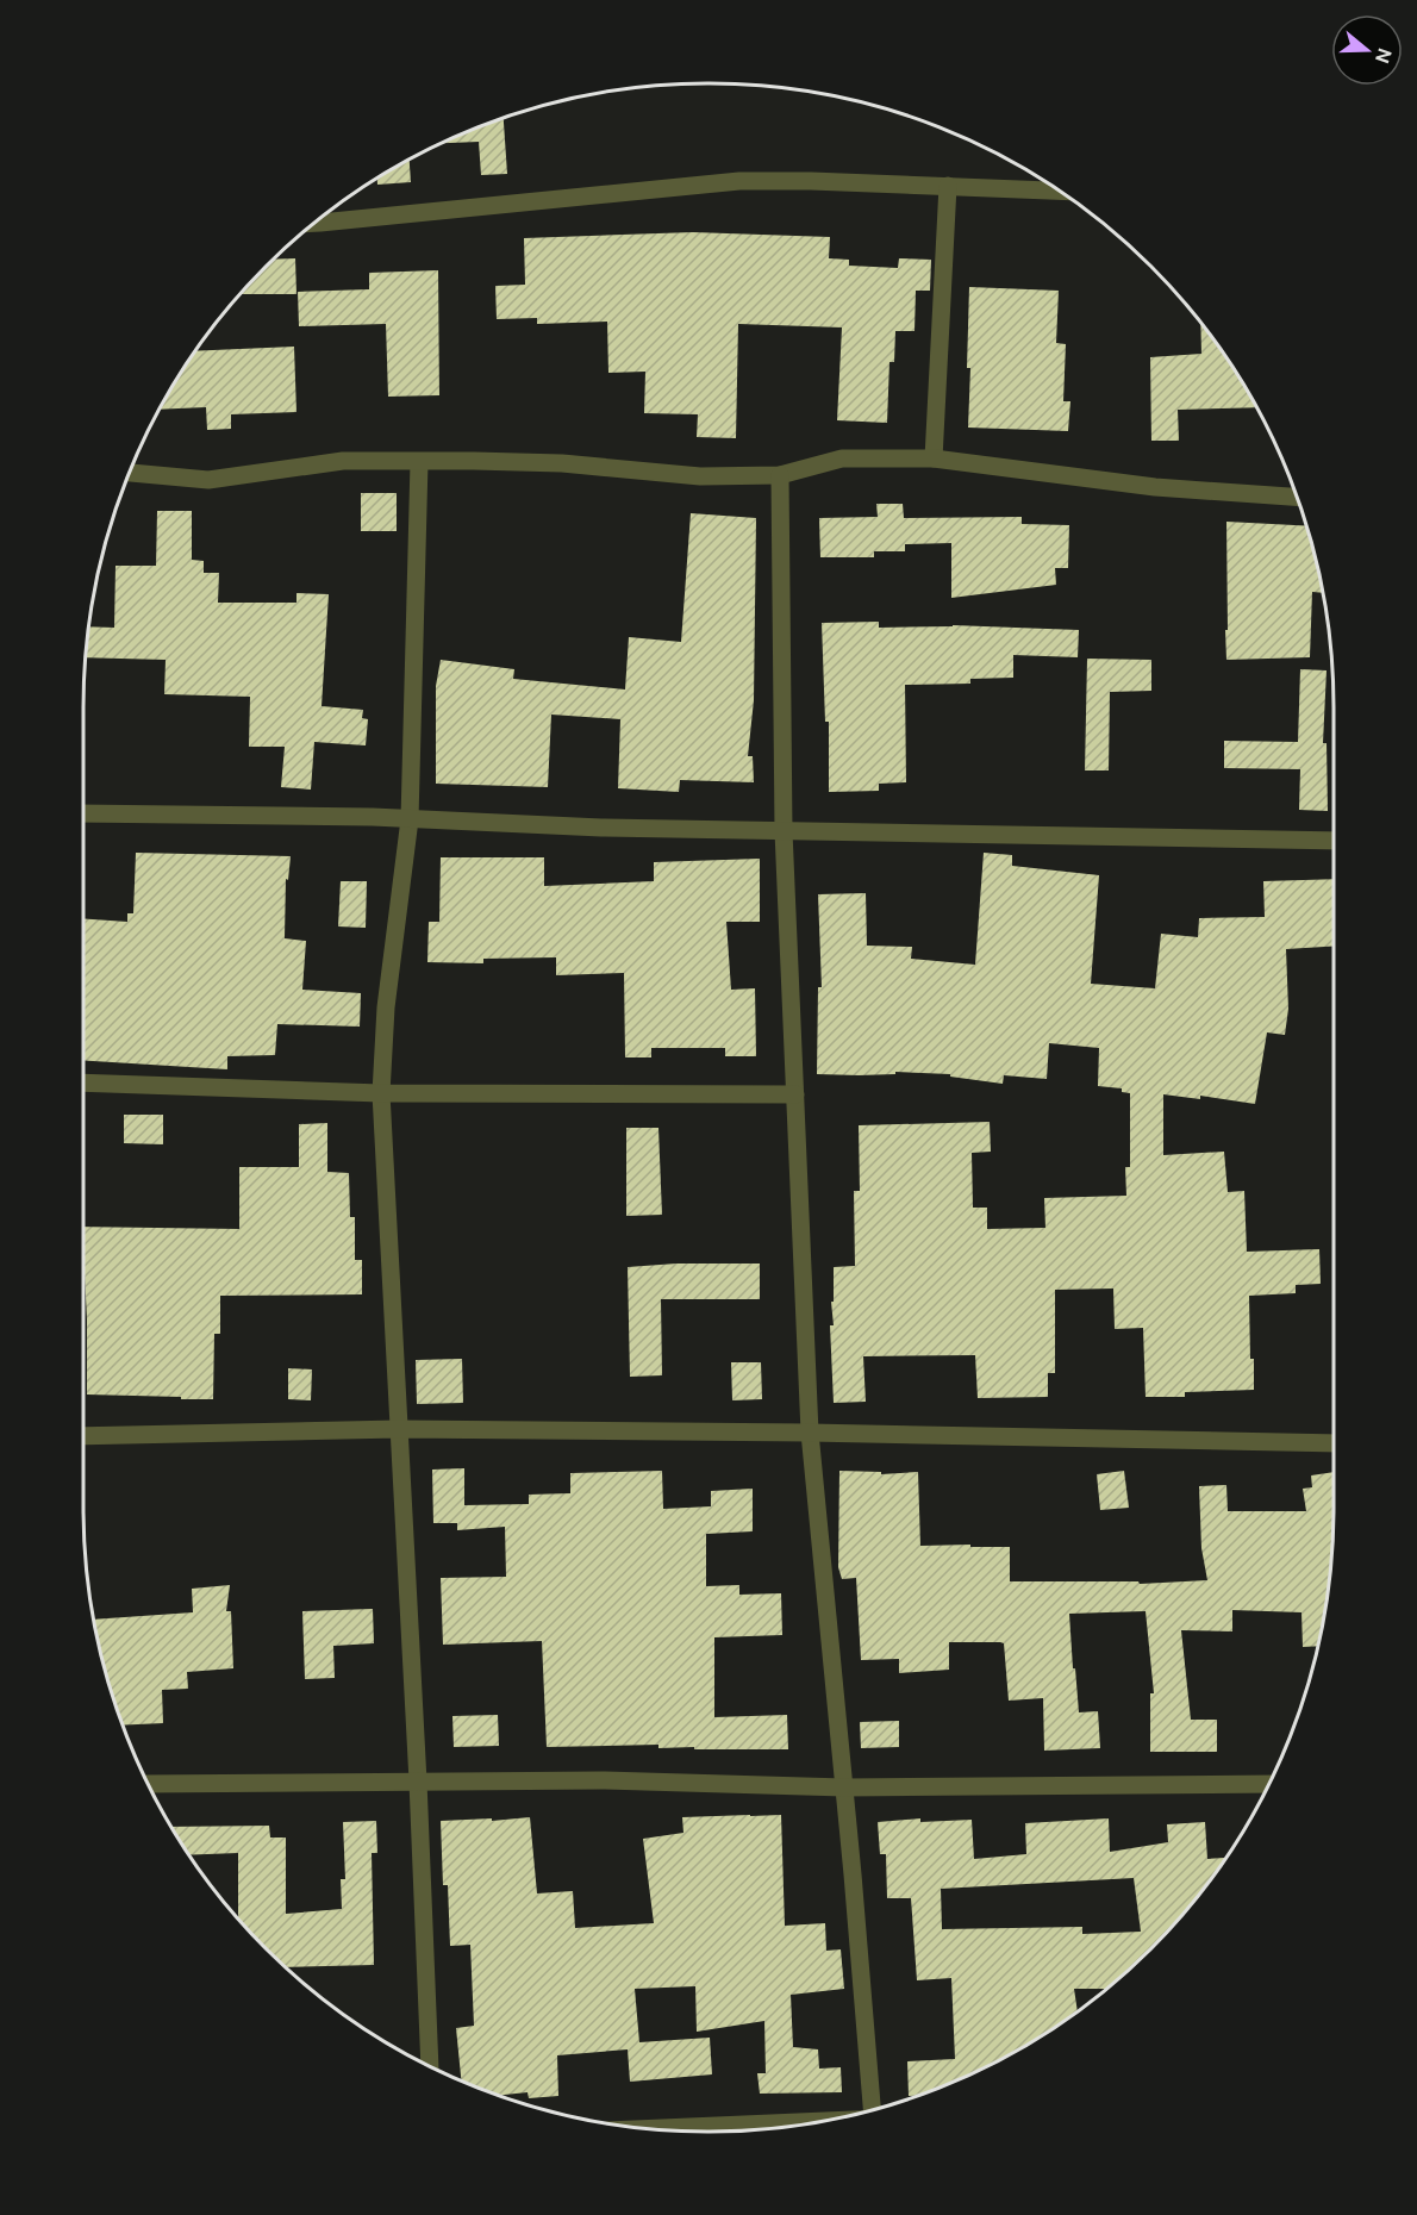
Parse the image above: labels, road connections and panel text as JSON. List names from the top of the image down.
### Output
{
  "north": "right"
}
